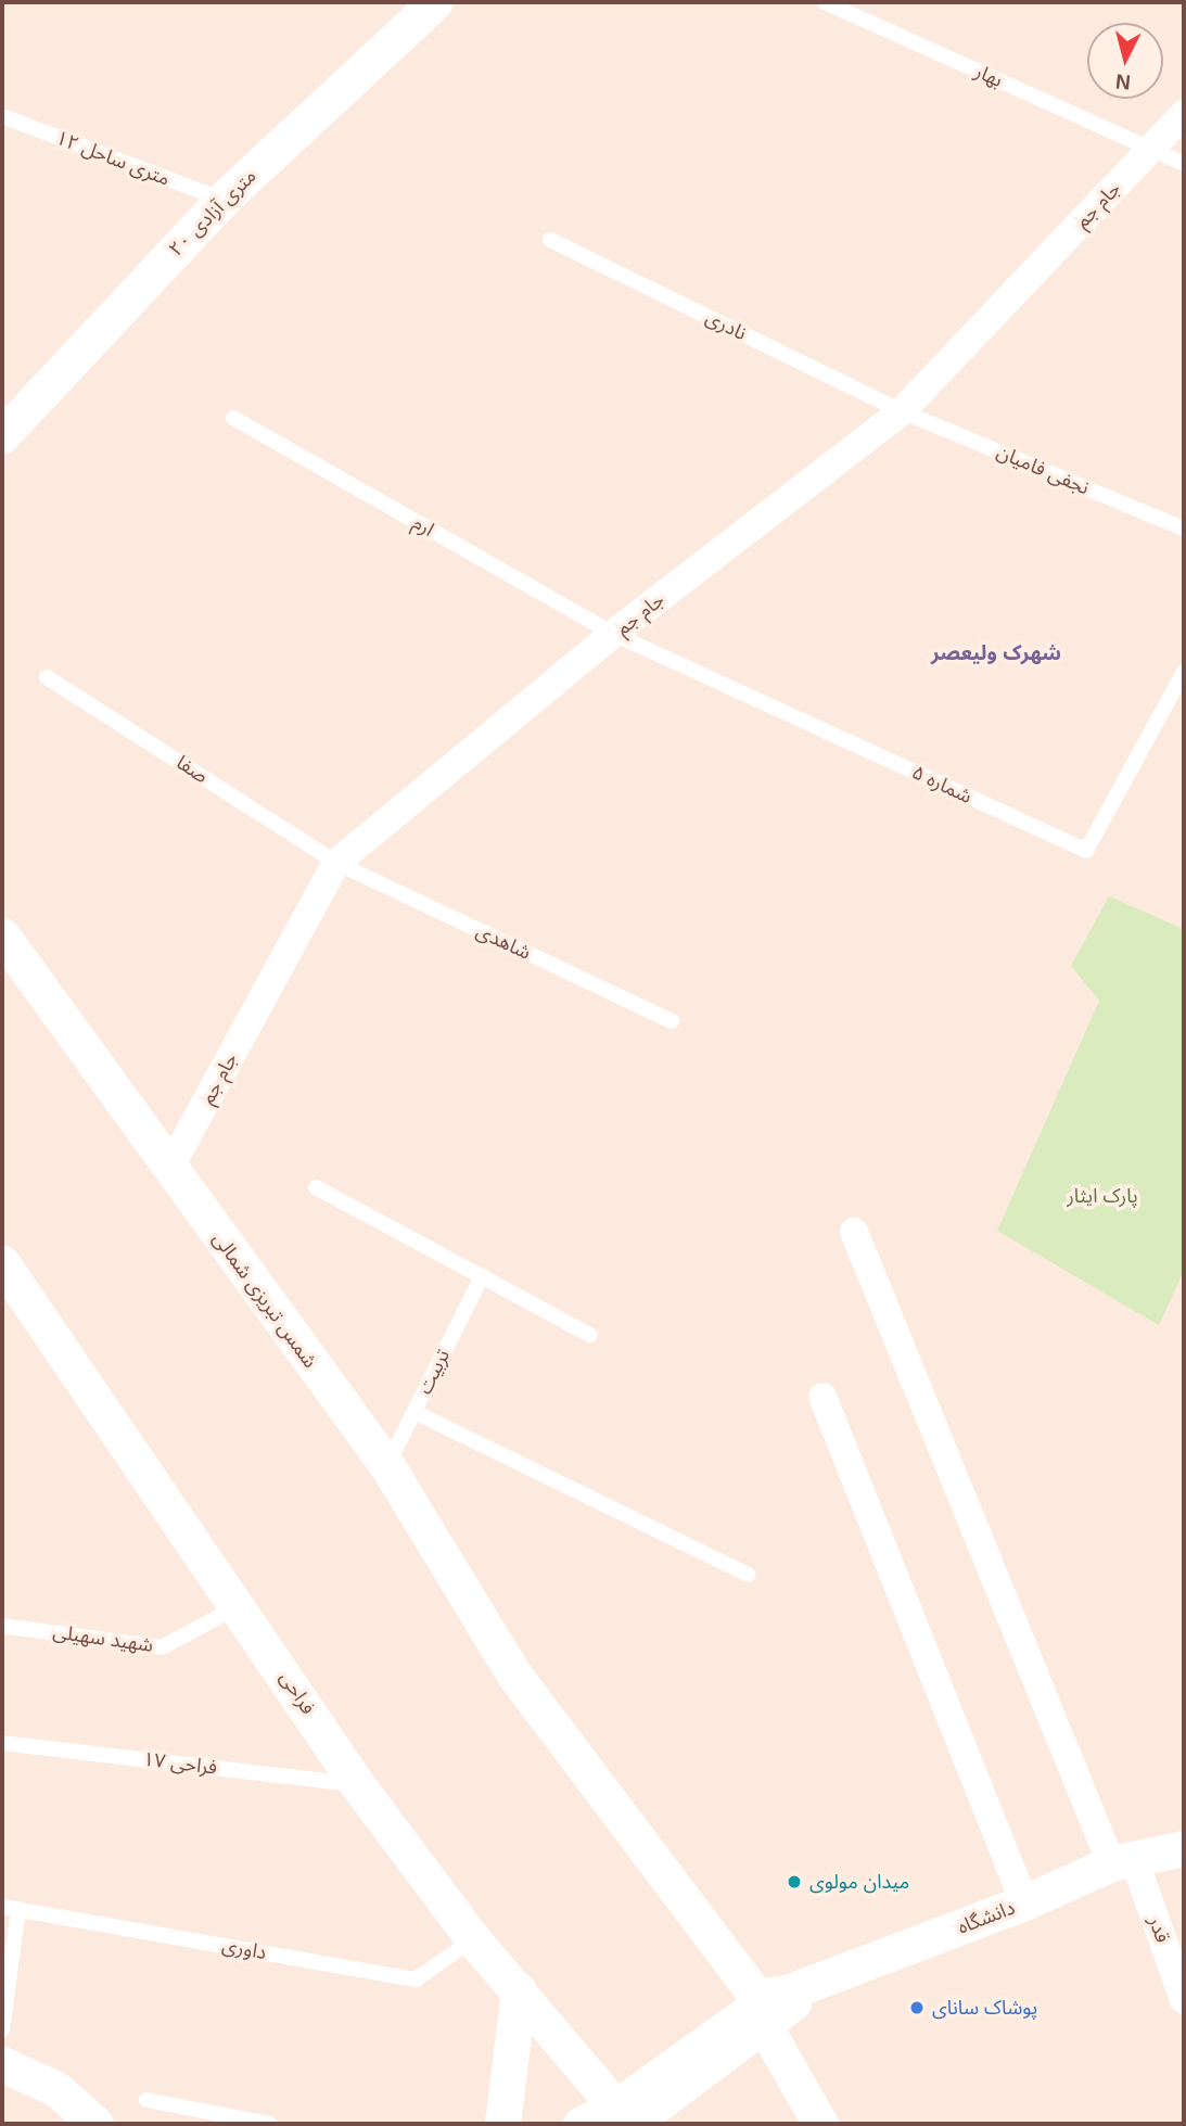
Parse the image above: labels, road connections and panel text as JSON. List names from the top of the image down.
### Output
{
  "streets": {
    "street": [
      "جام جم",
      "۲۰ متری آزادی",
      "شمس تبریزی شمالی",
      "فراحی",
      "دانشگاه",
      "قدر"
    ],
    "lane": [
      "بهار",
      "۱۲ متری ساحل",
      "نادری",
      "نجفی فامیان",
      "ارم",
      "صفا",
      "شماره ۵",
      "شاهدی",
      "تربیت",
      "شهید سهیلی",
      "فراحی ۱۷",
      "داوری"
    ]
  },
  "crossings": [
    ["بهار", "جام جم"],
    ["۱۲ متری ساحل", "۲۰ متری آزادی"],
    ["جام جم", "نادری"],
    ["جام جم", "نجفی فامیان"],
    ["جام جم", "ارم"],
    ["جام جم", "صفا"],
    ["جام جم", "شماره ۵"],
    ["جام جم", "شاهدی"],
    ["جام جم", "شمس تبریزی شمالی"],
    ["نادری", "نجفی فامیان"],
    ["ارم", "شماره ۵"],
    ["صفا", "شاهدی"],
    ["شمس تبریزی شمالی", "تربیت"],
    ["شمس تبریزی شمالی", "دانشگاه"],
    ["شهید سهیلی", "فراحی"],
    ["فراحی", "فراحی ۱۷"],
    ["فراحی", "دانشگاه"],
    ["فراحی", "داوری"],
    ["دانشگاه", "قدر"]
  ],
  "districts": ["شهرک ولیعصر"],
  "parks": ["پارک ایثار"],
  "places": ["میدان مولوی", "پوشاک سانای"],
  "north": "bottom"
}
